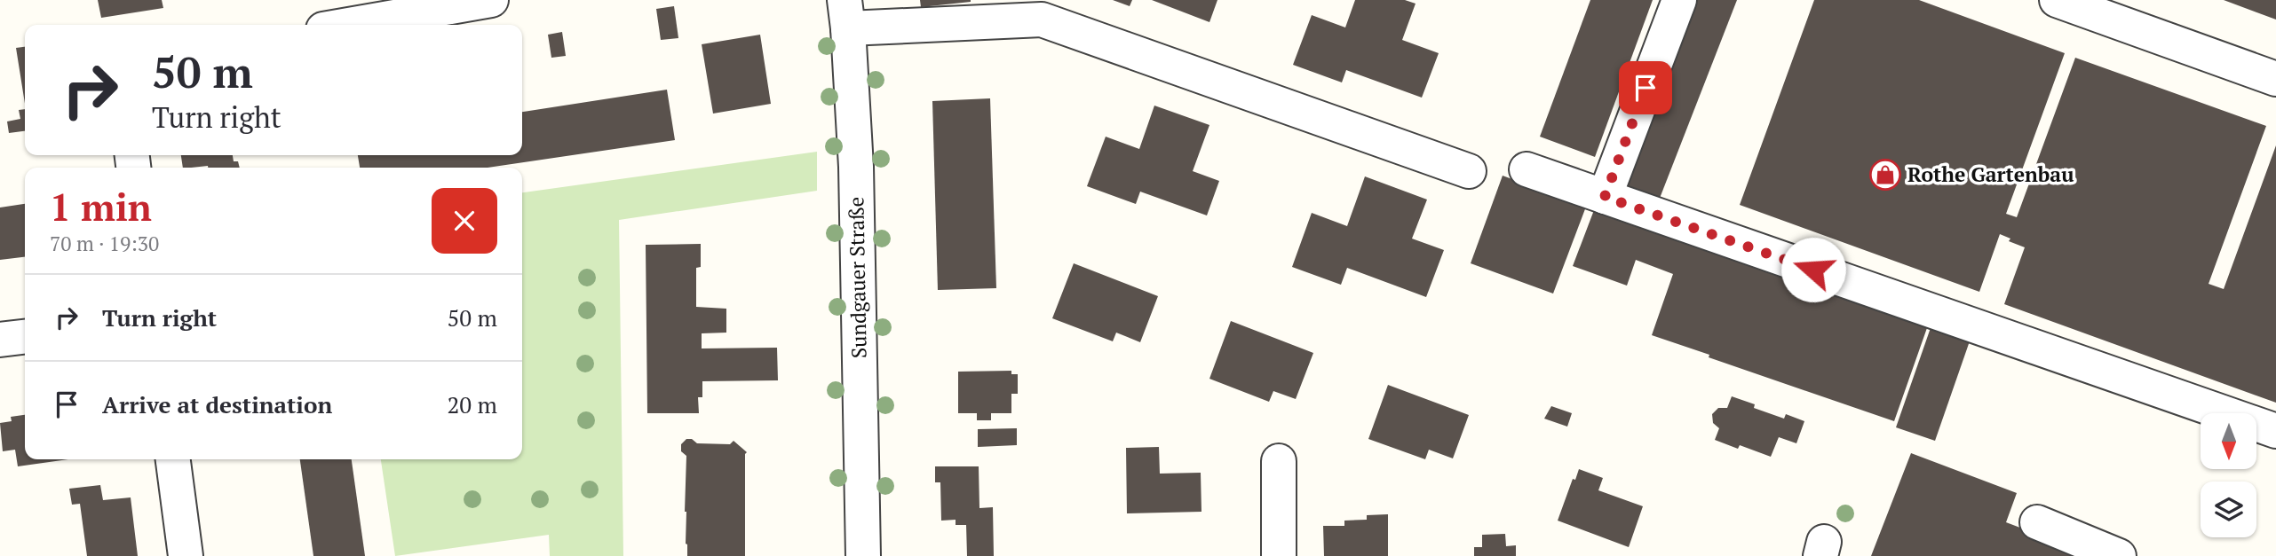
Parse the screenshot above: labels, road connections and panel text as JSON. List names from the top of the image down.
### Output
{
  "streets": {
    "street": ["Sundgauer Straße"]
  },
  "places": {
    "shop": ["Rothe Gartenbau"]
  },
  "north": "bottom",
  "page": {
    "turn": ["50 m", "Turn right"],
    "heading": ["1 min", "70 m · 19:30"],
    "list": [
      {
        "name": "Turn right",
        "value": "50 m"
      },
      {
        "name": "Arrive at destination",
        "value": "20 m"
      }
    ]
  }
}
